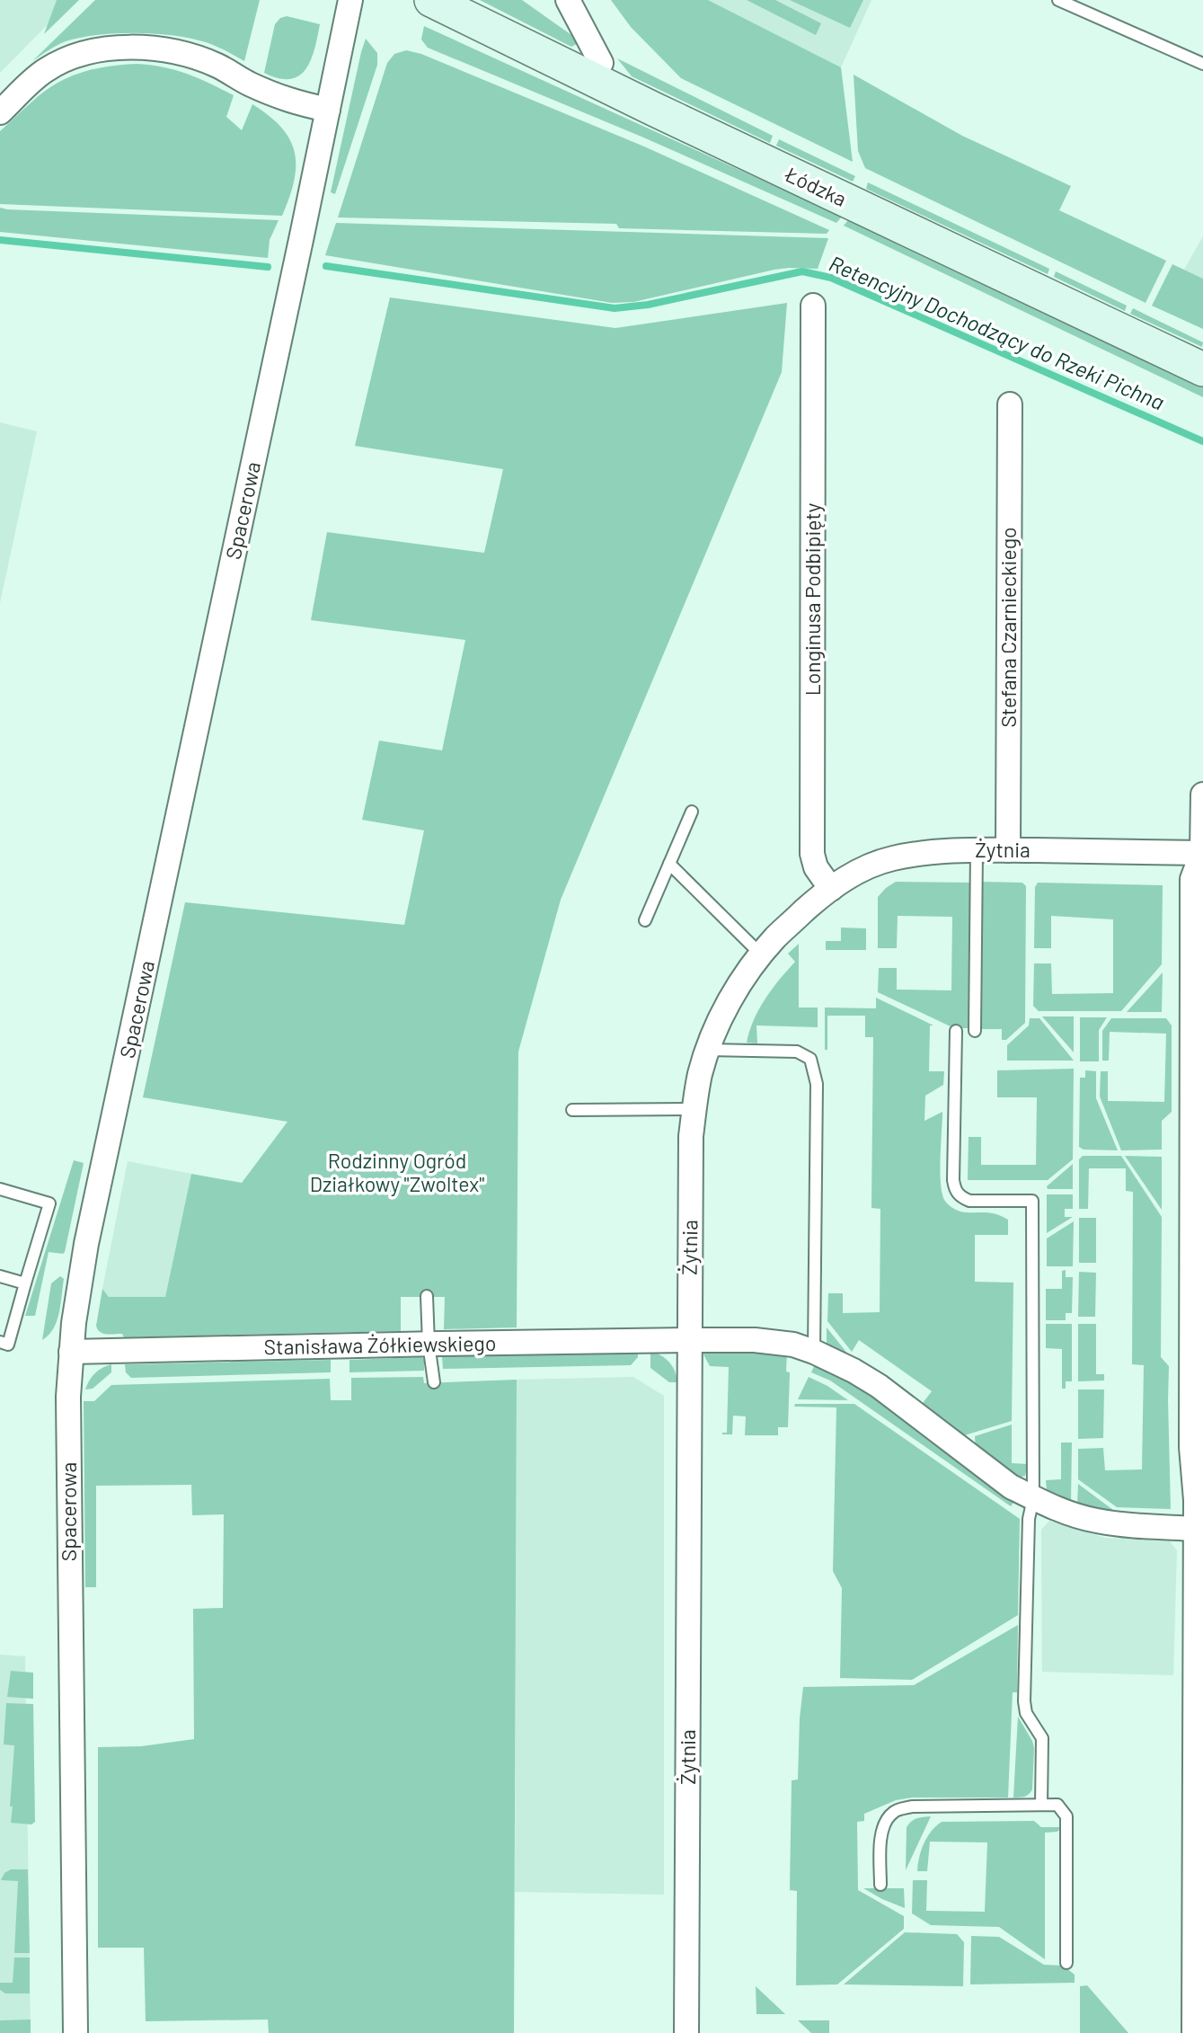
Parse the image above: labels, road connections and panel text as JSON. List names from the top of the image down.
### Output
{
  "streets": {
    "main road": ["Łódzka"],
    "street": [
      "Spacerowa",
      "Longinusa Podbipięty",
      "Stefana Czarnieckiego",
      "Żytnia",
      "Stanisława Żółkiewskiego"
    ]
  },
  "crossings": [
    ["Spacerowa", "Stanisława Żółkiewskiego"],
    ["Longinusa Podbipięty", "Żytnia"],
    ["Stefana Czarnieckiego", "Żytnia"],
    ["Żytnia", "Stanisława Żółkiewskiego"]
  ],
  "water": ["Retencyjny Dochodzący do Rzeki Pichna"],
  "parks": ["Rodzinny Ogród Działkowy \"Zwoltex\""]
}
